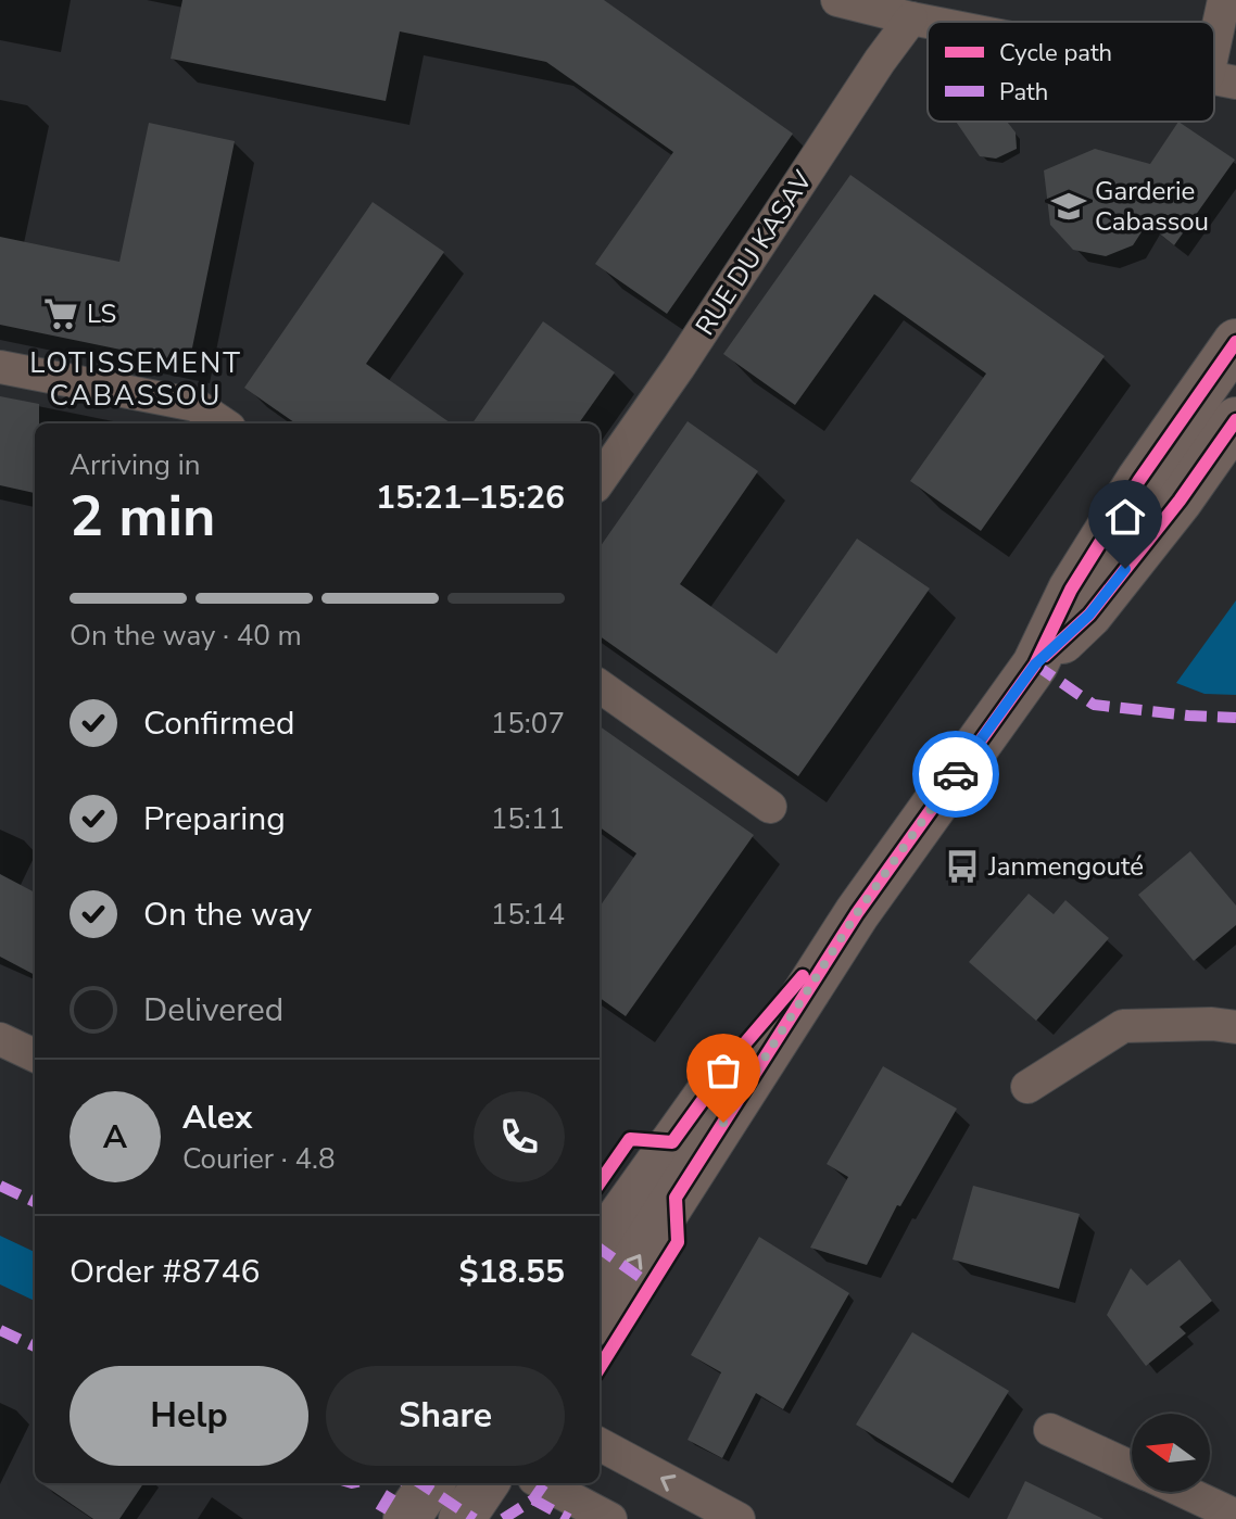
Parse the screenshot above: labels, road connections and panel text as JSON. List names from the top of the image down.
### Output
{
  "streets": {
    "street": ["RUE DU KASAV"]
  },
  "districts": ["LOTISSEMENT CABASSOU"],
  "places": {
    "school or university": ["Garderie Cabassou"],
    "supermarket": ["LS"],
    "bus stop": ["Janmengouté"]
  },
  "legend": ["Cycle path", "Path"],
  "north": "left",
  "page": {
    "heading": ["2 min", "Arriving in", "15:21–15:26"],
    "panel": [
      "Alex",
      "Courier · 4.8",
      "Order #8746",
      "$18.55"
    ],
    "bar": "On the way · 40 m",
    "list": [
      ["Confirmed", "15:07"],
      ["Preparing", "15:11"],
      ["On the way", "15:14"],
      "Delivered"
    ],
    "round": "A",
    "buttons": ["Help", "Share"]
  }
}
